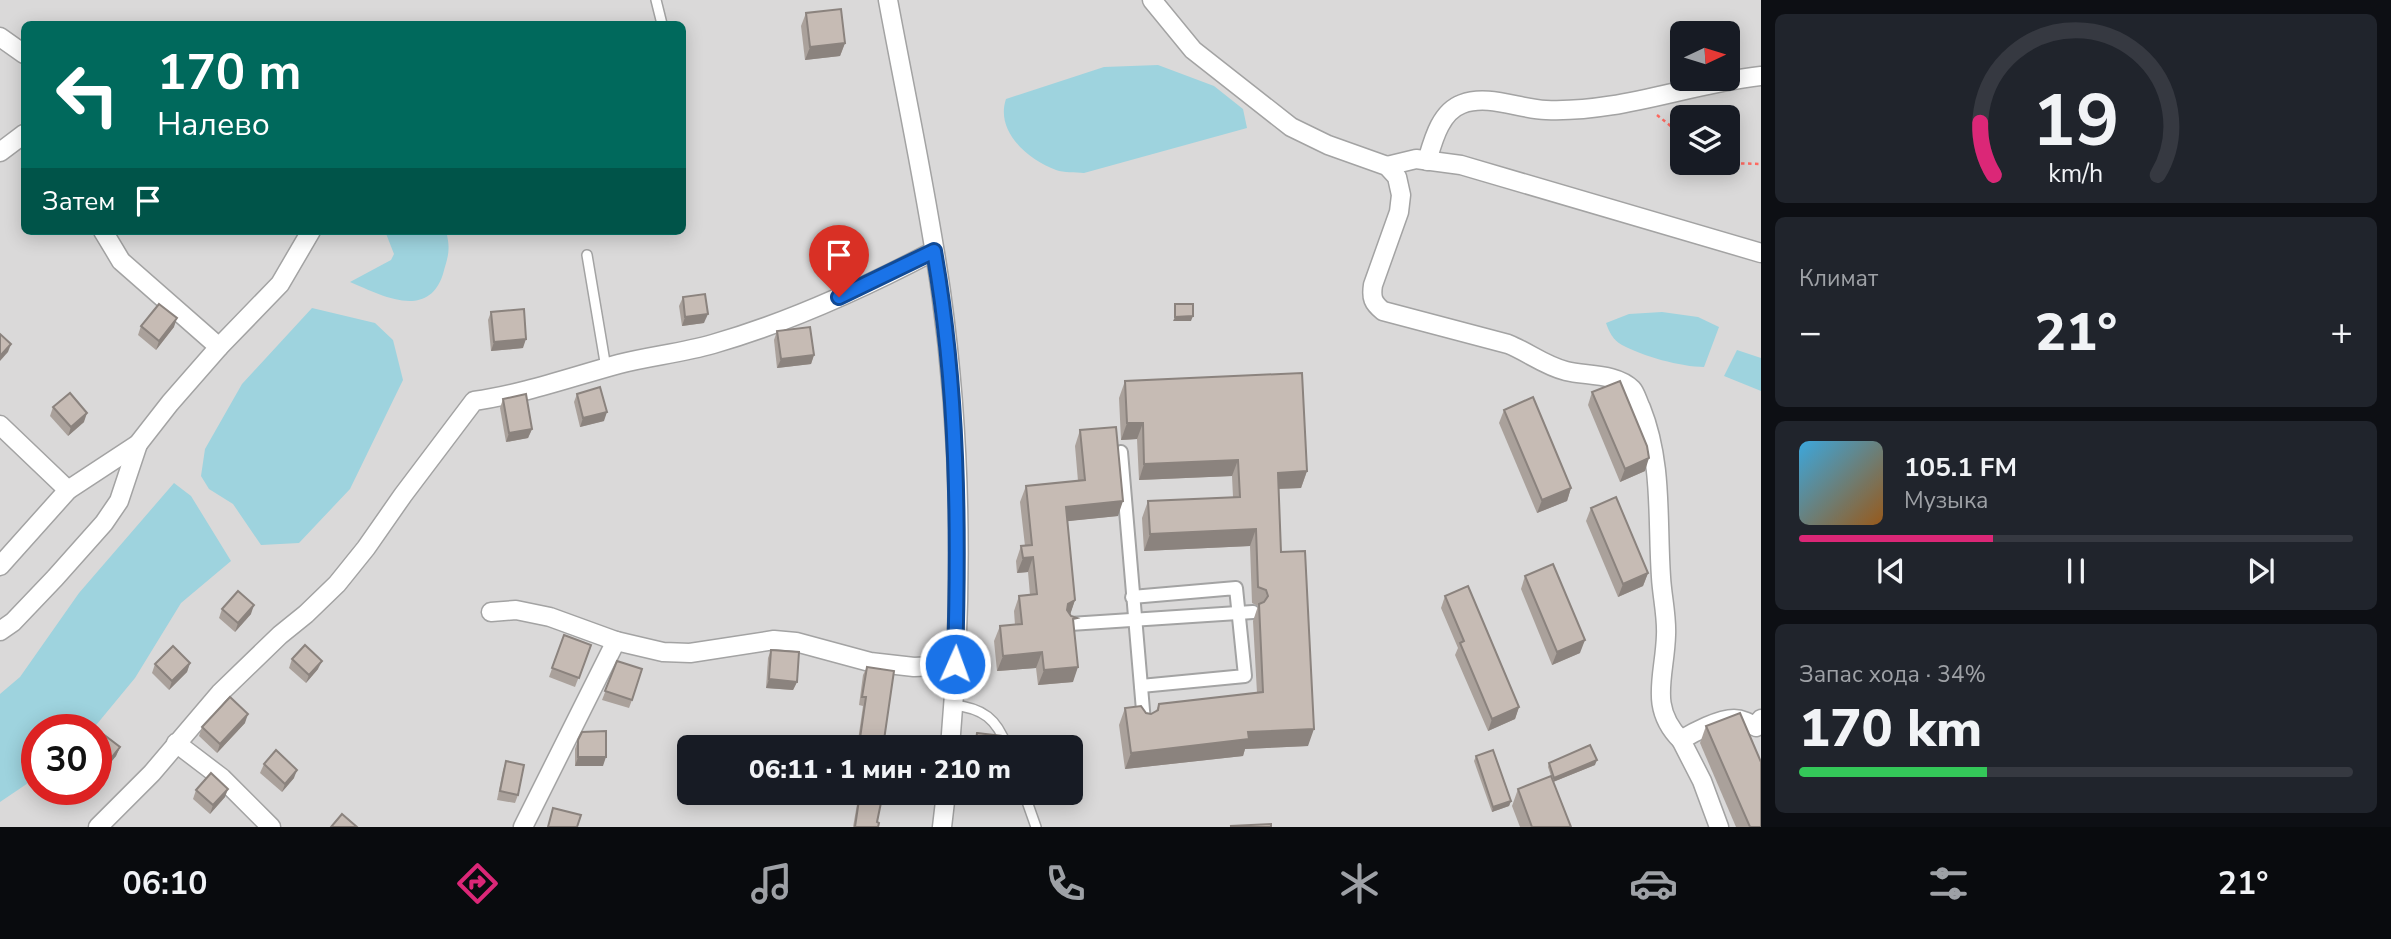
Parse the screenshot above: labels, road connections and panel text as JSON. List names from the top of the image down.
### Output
{
  "north": "right",
  "page": {
    "turn": ["170 m", "Налево"],
    "then": "Затем",
    "tile": [
      "Климат",
      ["Запас хода · 34%", "170 km"]
    ],
    "heat": ["−", "21°", "+"],
    "song": ["105.1 FM", "Музыка"],
    "limit": "30",
    "trip": "06:11 · 1 мин · 210 m",
    "tabs": ["06:10", "21°"],
    "gauge": ["19", "km/h"]
  }
}
